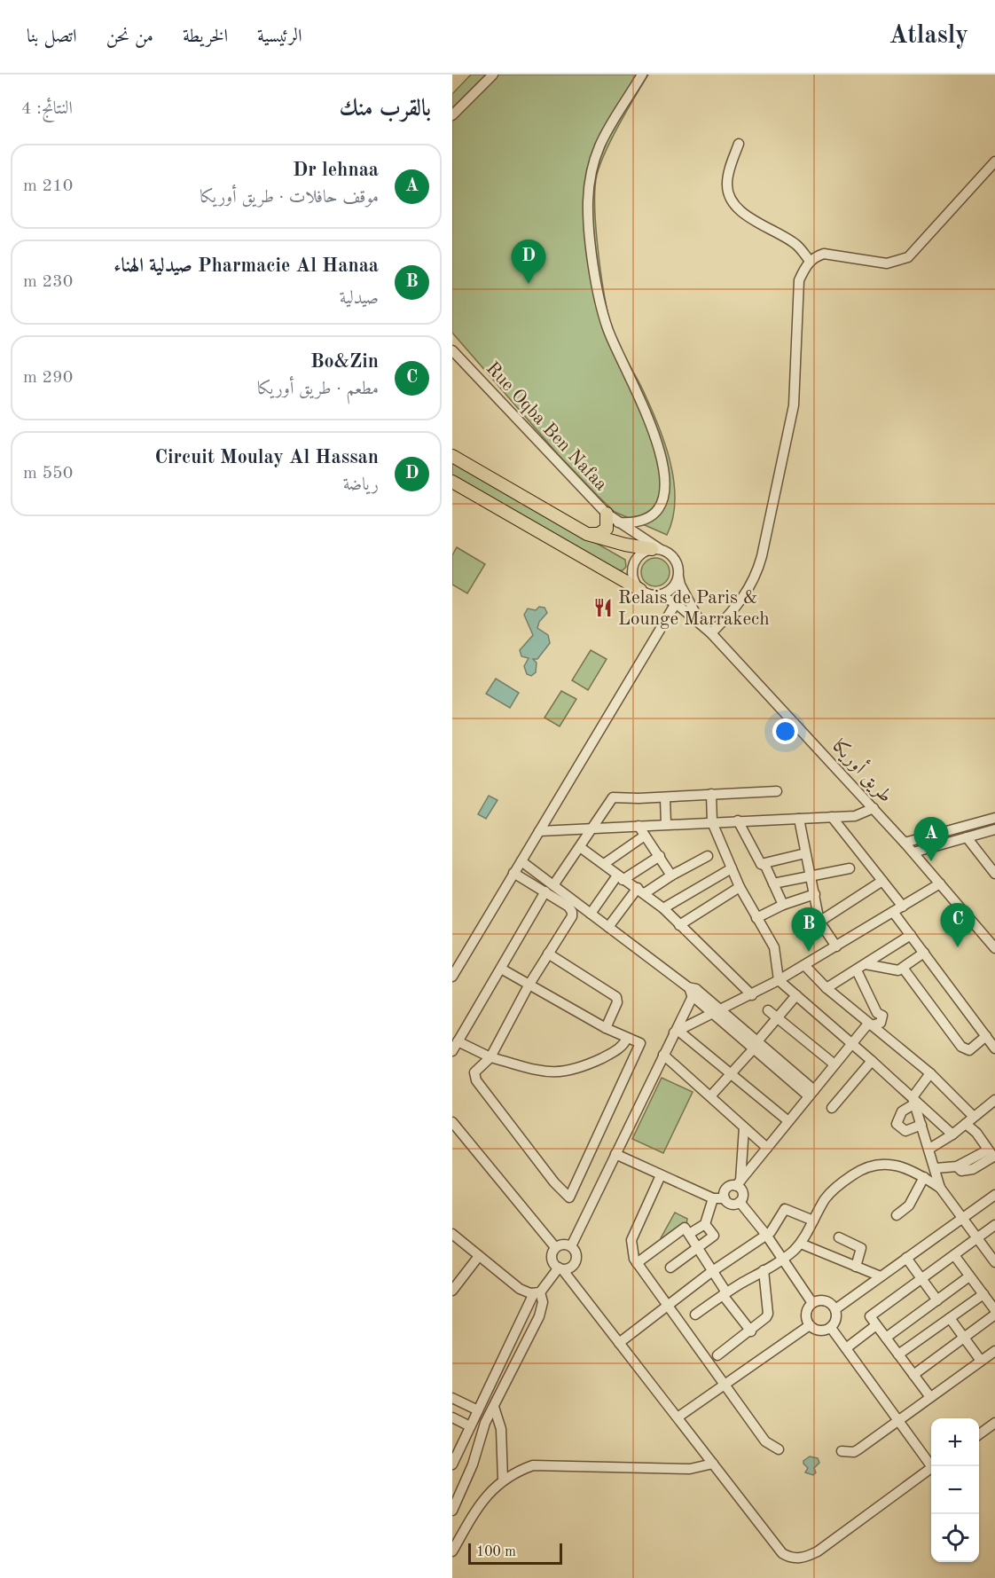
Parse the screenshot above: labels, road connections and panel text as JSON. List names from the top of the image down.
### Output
{
  "streets": {
    "street": ["Rue Oqba Ben Nafaa", "طريق أوريكا"]
  },
  "crossings": [
    ["Rue Oqba Ben Nafaa", "طريق أوريكا"]
  ],
  "places": {
    "restaurant": ["Relais de Paris & Lounge Marrakech"]
  },
  "scale_bar": "100 m",
  "page": {
    "header": "Atlasly",
    "nav": [
      "الرئيسية",
      "الخريطة",
      "من نحن",
      "اتصل بنا"
    ],
    "heading": ["بالقرب منك", "النتائج: 4"],
    "list": [
      {
        "mark": "A",
        "name": "Dr lehnaa",
        "note": "موقف حافلات · طريق أوريكا",
        "value": "210 m"
      },
      {
        "mark": "B",
        "name": "Pharmacie Al Hanaa صيدلية الهناء",
        "note": "صيدلية",
        "value": "230 m"
      },
      {
        "mark": "C",
        "name": "Bo&Zin",
        "note": "مطعم · طريق أوريكا",
        "value": "290 m"
      },
      {
        "mark": "D",
        "name": "Circuit Moulay Al Hassan",
        "note": "رياضة",
        "value": "550 m"
      }
    ],
    "pins": [
      "D",
      "A",
      "C",
      "B"
    ],
    "map_buttons": ["+", "−"],
    "scale": "100 m"
  }
}
